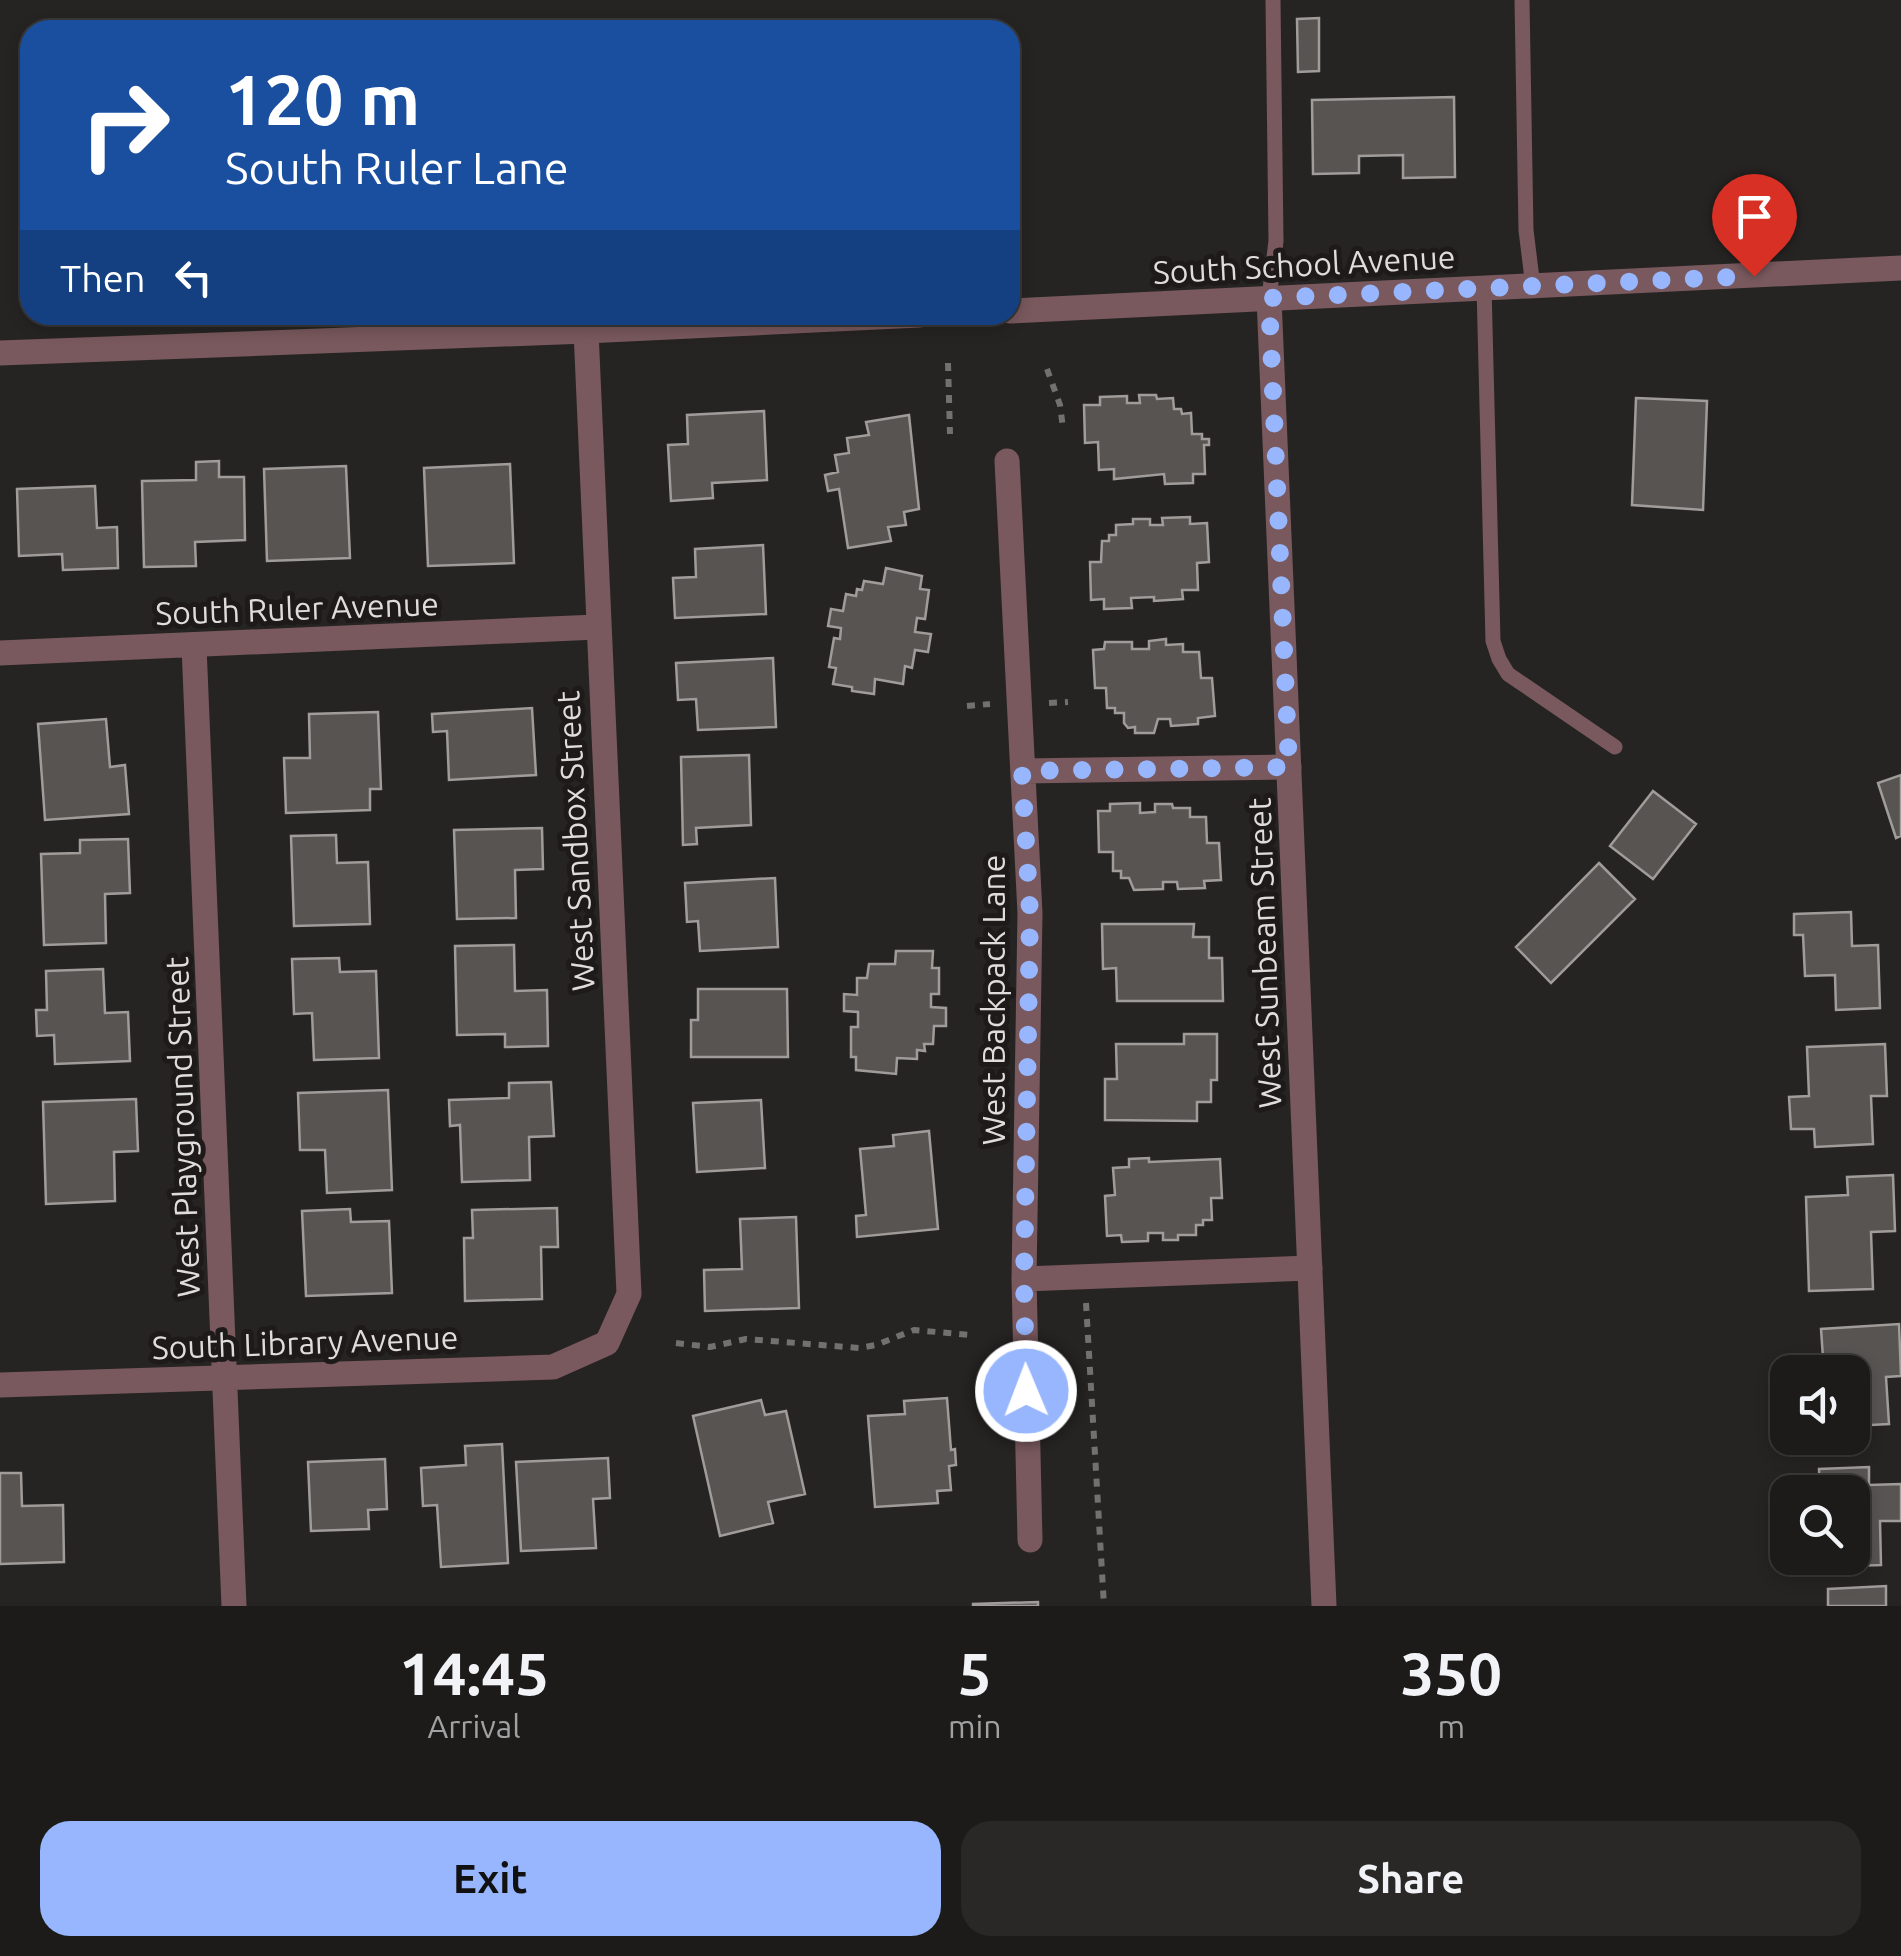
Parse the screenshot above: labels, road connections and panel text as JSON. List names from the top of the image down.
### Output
{
  "streets": {
    "street": [
      "South School Avenue",
      "South Ruler Avenue",
      "West Sandbox Street",
      "West Sunbeam Street",
      "West Backpack Lane",
      "West Playground Street",
      "South Library Avenue"
    ]
  },
  "crossings": [
    ["South School Avenue", "West Sunbeam Street"],
    ["South Ruler Avenue", "West Sandbox Street"],
    ["South Ruler Avenue", "West Playground Street"],
    ["West Sandbox Street", "South Library Avenue"],
    ["West Playground Street", "South Library Avenue"]
  ],
  "page": {
    "turn": ["120 m", "South Ruler Lane"],
    "then": "Then",
    "eta": [
      "14:45",
      "Arrival",
      "5",
      "min",
      "350",
      "m"
    ],
    "buttons": ["Exit", "Share"]
  }
}
